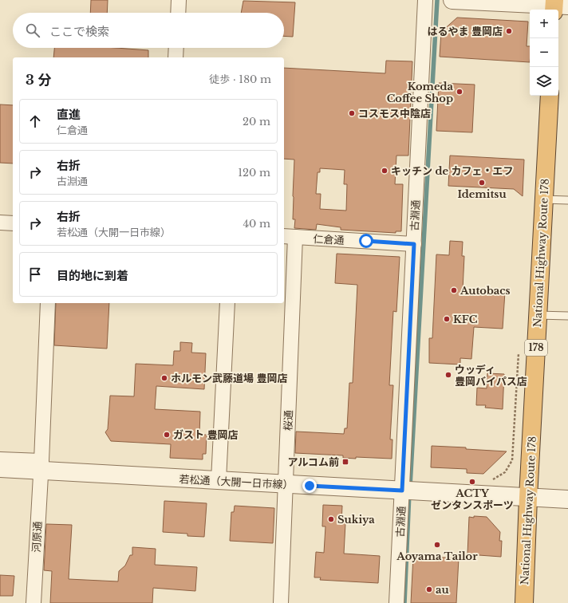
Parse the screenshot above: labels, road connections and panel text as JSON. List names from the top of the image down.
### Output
{
  "streets": {
    "highway": ["National Highway Route 178", "178"],
    "street": [
      "古淵通",
      "仁倉通",
      "桜通",
      "若松通（大開一日市線）",
      "河原通"
    ]
  },
  "crossings": [
    ["古淵通", "仁倉通"],
    ["古淵通", "若松通（大開一日市線）"],
    ["仁倉通", "桜通"],
    ["National Highway Route 178", "若松通（大開一日市線）"],
    ["桜通", "若松通（大開一日市線）"],
    ["若松通（大開一日市線）", "河原通"]
  ],
  "places": {
    "other": [
      "はるやま 豊岡店",
      "Komeda Coffee Shop",
      "コスモス中陰店",
      "キッチン de カフェ・エフ",
      "Idemitsu",
      "Autobacs",
      "KFC",
      "ウッディ 豊岡バイパス店",
      "ホルモン武藤道場 豊岡店",
      "ガスト 豊岡店",
      "ACTY ゼンタンスポーツ",
      "Sukiya",
      "Aoyama Tailor",
      "au"
    ],
    "transit": ["アルコム前"]
  },
  "page": {
    "map_buttons": ["+", "−"],
    "search": "ここで検索",
    "heading": ["3 分", "徒歩 · 180 m"],
    "list": [
      ["直進", "仁倉通", "20 m"],
      ["右折", "古淵通", "120 m"],
      ["右折", "若松通（大開一日市線）", "40 m"],
      "目的地に到着"
    ]
  }
}
